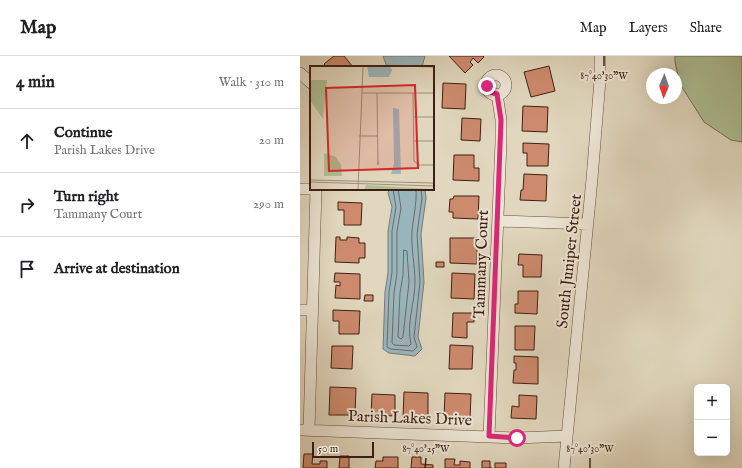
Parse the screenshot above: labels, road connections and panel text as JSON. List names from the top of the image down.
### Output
{
  "streets": {
    "street": ["South Juniper Street", "Tammany Court", "Parish Lakes Drive"]
  },
  "crossings": [
    ["South Juniper Street", "Parish Lakes Drive"],
    ["Tammany Court", "Parish Lakes Drive"]
  ],
  "scale_bar": "50 m",
  "north": "bottom",
  "page": {
    "header": "Map",
    "nav": ["Map", "Layers", "Share"],
    "heading": ["4 min", "Walk · 310 m"],
    "list": [
      ["Continue", "Parish Lakes Drive", "20 m"],
      ["Turn right", "Tammany Court", "290 m"],
      "Arrive at destination"
    ],
    "map_buttons": ["+", "−"],
    "scale": "50 m"
  },
  "coordinates": ["87°40'30\"W", "87°40'25\"W"]
}
